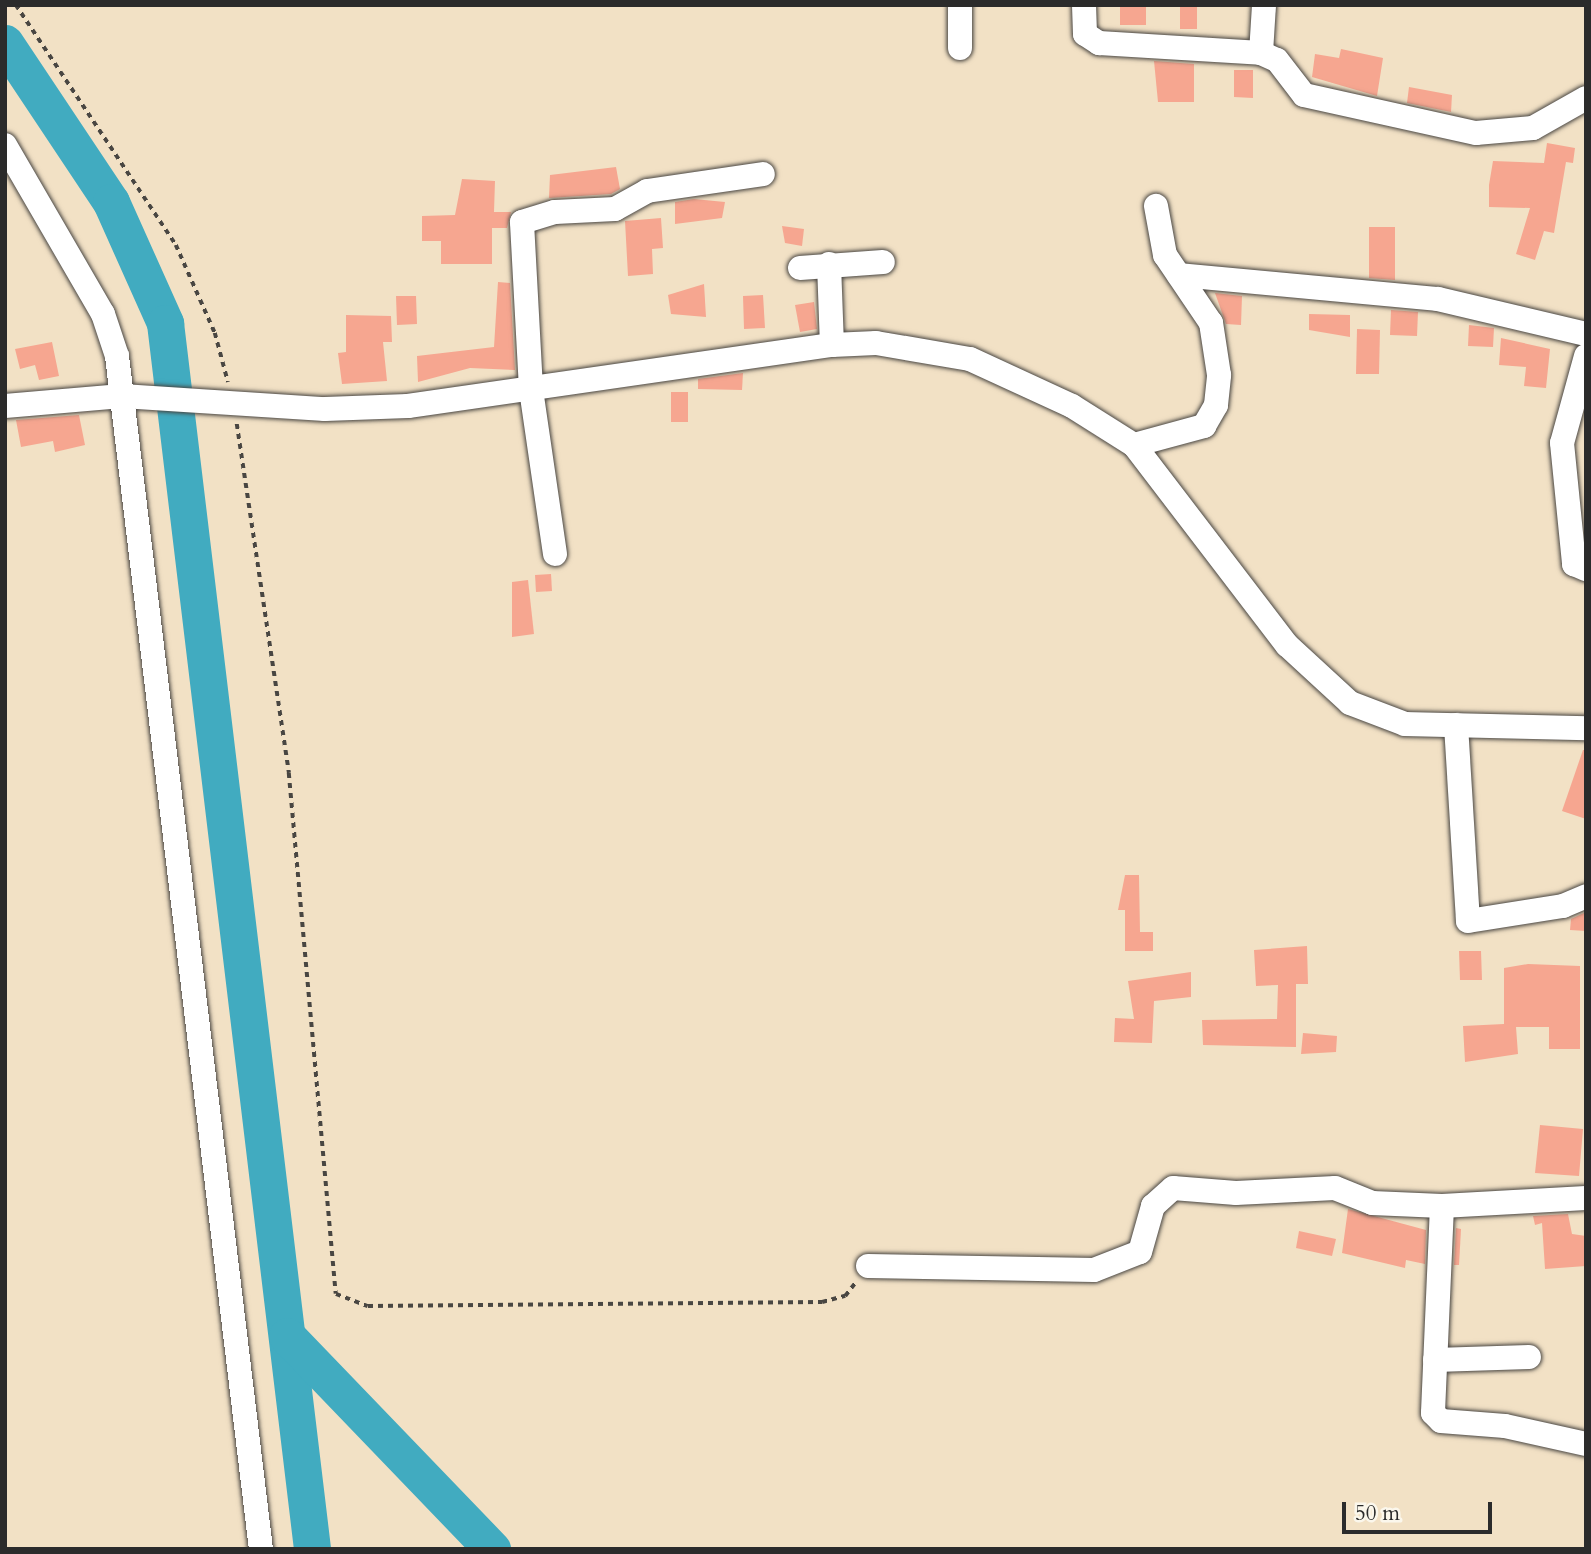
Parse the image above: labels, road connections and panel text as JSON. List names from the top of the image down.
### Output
{
  "scale_bar": "50 m"
}
